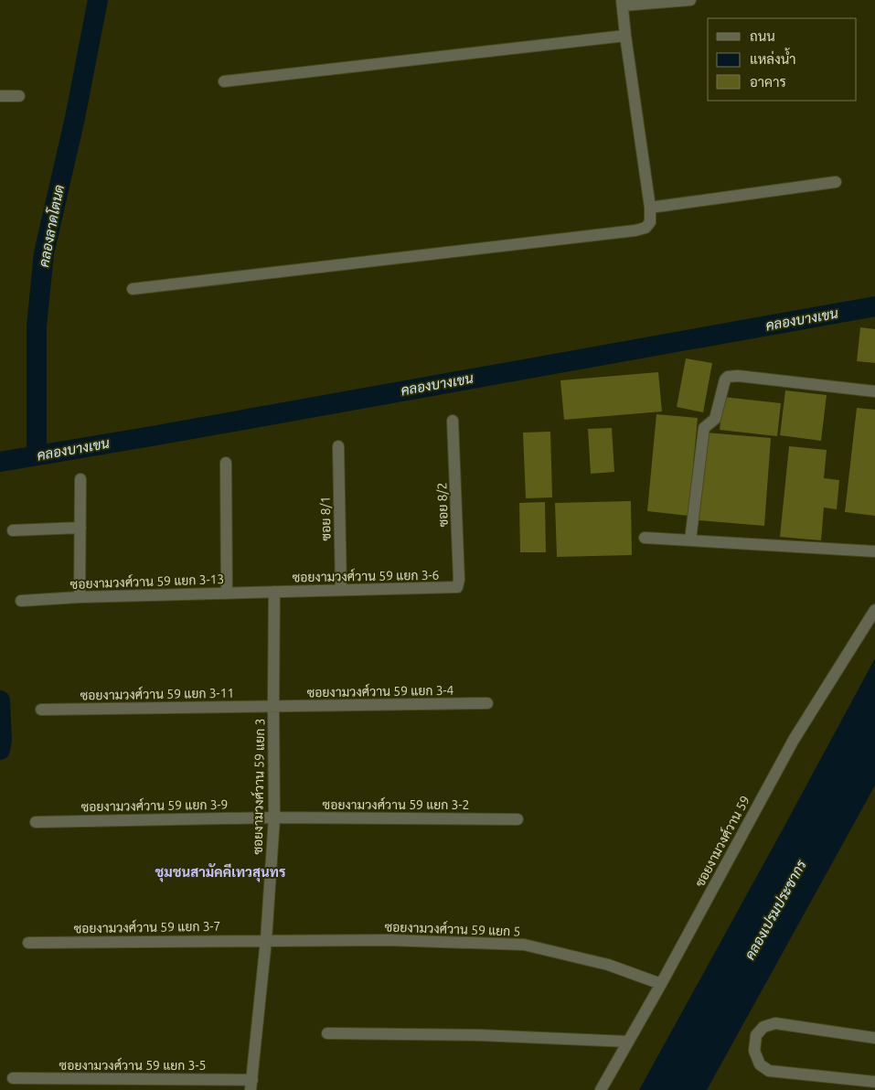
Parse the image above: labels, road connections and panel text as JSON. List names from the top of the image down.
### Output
{
  "streets": {
    "street": [
      "ซอย 8/2",
      "ซอย 8/1",
      "ซอยงามวงศ์วาน 59 แยก 3-6",
      "ซอยงามวงศ์วาน 59 แยก 3-13",
      "ซอยงามวงศ์วาน 59 แยก 3-4",
      "ซอยงามวงศ์วาน 59 แยก 3-11",
      "ซอยงามวงศ์วาน 59 แยก 3",
      "ซอยงามวงศ์วาน 59 แยก 3-2",
      "ซอยงามวงศ์วาน 59 แยก 3-9",
      "ซอยงามวงศ์วาน 59",
      "ซอยงามวงศ์วาน 59 แยก 3-7",
      "ซอยงามวงศ์วาน 59 แยก 5",
      "ซอยงามวงศ์วาน 59 แยก 3-5"
    ]
  },
  "crossings": [
    ["ซอย 8/2", "ซอยงามวงศ์วาน 59 แยก 3-6"],
    ["ซอย 8/1", "ซอยงามวงศ์วาน 59 แยก 3-6"],
    ["ซอยงามวงศ์วาน 59 แยก 3-6", "ซอยงามวงศ์วาน 59 แยก 3-13"],
    ["ซอยงามวงศ์วาน 59 แยก 3-6", "ซอยงามวงศ์วาน 59 แยก 3"],
    ["ซอยงามวงศ์วาน 59 แยก 3-13", "ซอยงามวงศ์วาน 59 แยก 3"],
    ["ซอยงามวงศ์วาน 59 แยก 3-4", "ซอยงามวงศ์วาน 59 แยก 3-11"],
    ["ซอยงามวงศ์วาน 59 แยก 3-4", "ซอยงามวงศ์วาน 59 แยก 3"],
    ["ซอยงามวงศ์วาน 59 แยก 3-11", "ซอยงามวงศ์วาน 59 แยก 3"],
    ["ซอยงามวงศ์วาน 59 แยก 3", "ซอยงามวงศ์วาน 59 แยก 3-2"],
    ["ซอยงามวงศ์วาน 59 แยก 3", "ซอยงามวงศ์วาน 59 แยก 3-9"],
    ["ซอยงามวงศ์วาน 59 แยก 3", "ซอยงามวงศ์วาน 59 แยก 3-7"],
    ["ซอยงามวงศ์วาน 59 แยก 3", "ซอยงามวงศ์วาน 59 แยก 5"],
    ["ซอยงามวงศ์วาน 59 แยก 3", "ซอยงามวงศ์วาน 59 แยก 3-5"],
    ["ซอยงามวงศ์วาน 59 แยก 3-2", "ซอยงามวงศ์วาน 59 แยก 3-9"],
    ["ซอยงามวงศ์วาน 59", "ซอยงามวงศ์วาน 59 แยก 5"],
    ["ซอยงามวงศ์วาน 59 แยก 3-7", "ซอยงามวงศ์วาน 59 แยก 5"]
  ],
  "districts": ["ชุมชนสามัคคีเทวสุนทร"],
  "water": ["คลองลาดโตนด", "คลองบางเขน", "คลองเปรมประชากร"],
  "legend": ["ถนน", "แหล่งน้ำ", "อาคาร"]
}
